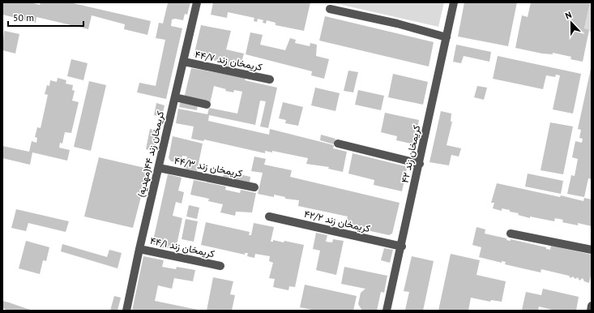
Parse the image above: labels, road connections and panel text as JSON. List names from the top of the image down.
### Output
{
  "streets": {
    "street": [
      "کریمخان زند ۴۴/۷",
      "کریمخان زند ۴۴(مهدیه)",
      "کریمخان زند ۴۲",
      "کریمخان زند ۴۴/۳",
      "کریمخان زند ۴۲/۲",
      "کریمخان زند ۴۴/۱"
    ]
  },
  "crossings": [
    ["کریمخان زند ۴۴/۷", "کریمخان زند ۴۴(مهدیه)"],
    ["کریمخان زند ۴۴(مهدیه)", "کریمخان زند ۴۴/۳"],
    ["کریمخان زند ۴۴(مهدیه)", "کریمخان زند ۴۴/۱"],
    ["کریمخان زند ۴۲", "کریمخان زند ۴۲/۲"]
  ],
  "scale_bar": "50 m",
  "north": "top"
}
